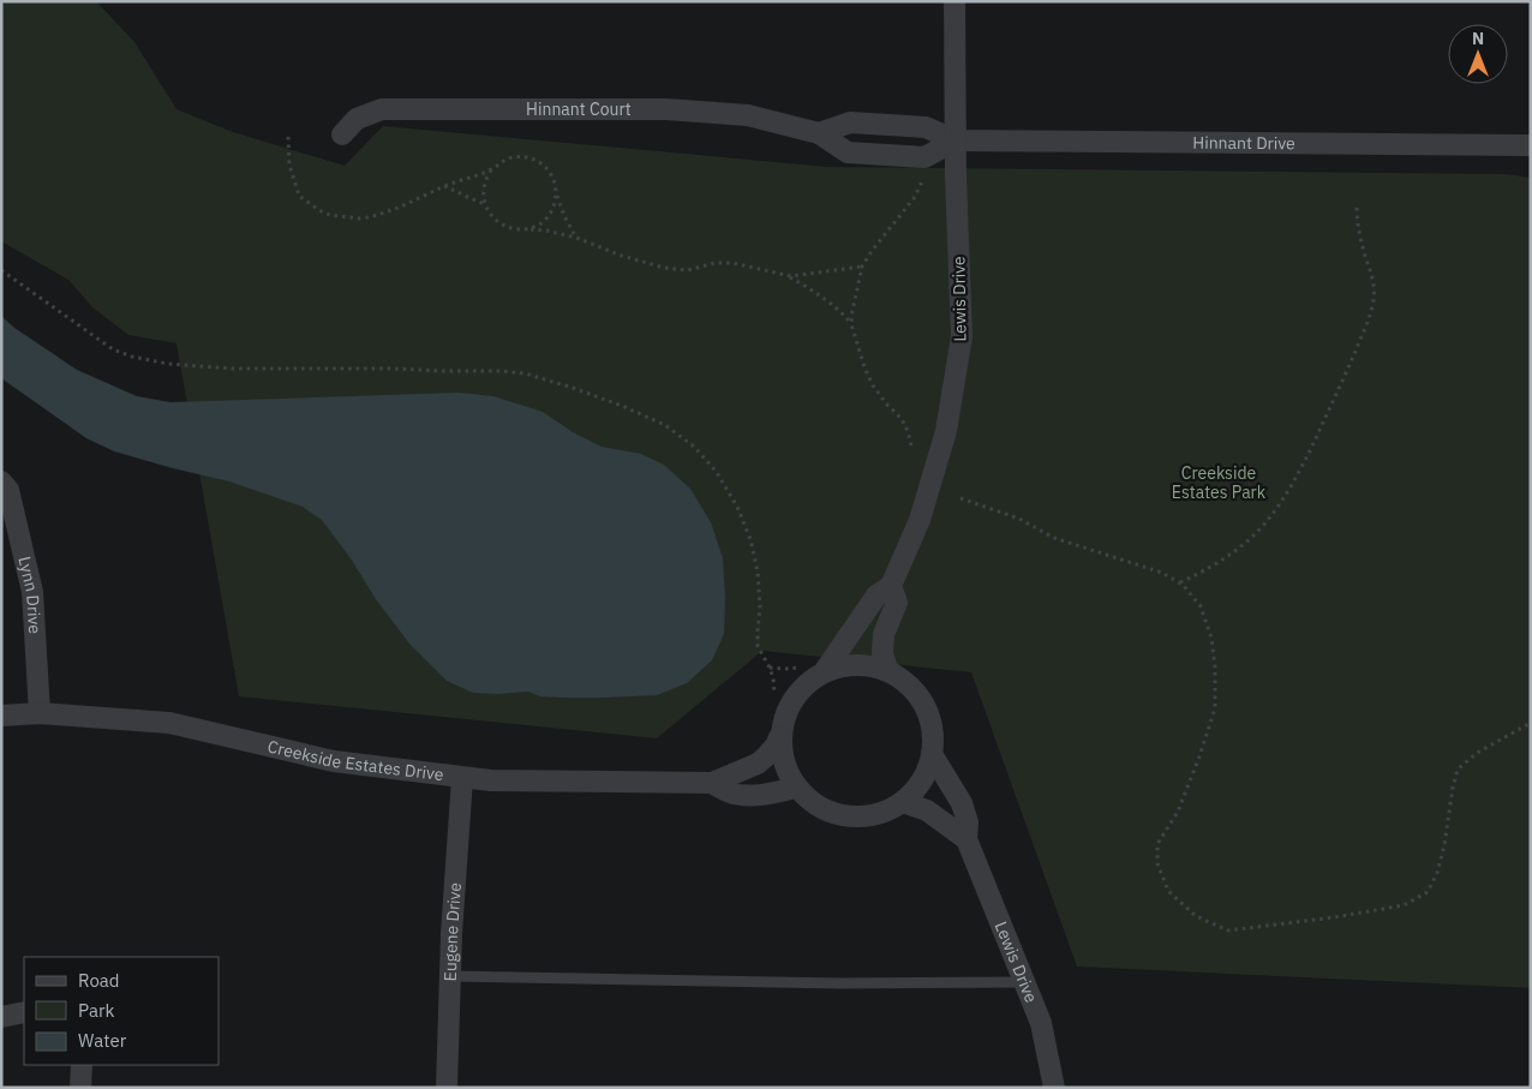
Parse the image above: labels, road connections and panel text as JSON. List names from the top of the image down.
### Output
{
  "streets": {
    "street": [
      "Hinnant Court",
      "Hinnant Drive",
      "Lewis Drive",
      "Lynn Drive",
      "Creekside Estates Drive",
      "Eugene Drive"
    ]
  },
  "crossings": [
    ["Hinnant Court", "Hinnant Drive"],
    ["Hinnant Court", "Lewis Drive"],
    ["Hinnant Drive", "Lewis Drive"],
    ["Lewis Drive", "Creekside Estates Drive"],
    ["Lynn Drive", "Creekside Estates Drive"],
    ["Creekside Estates Drive", "Eugene Drive"]
  ],
  "parks": ["Creekside Estates Park"],
  "legend": ["Road", "Park", "Water"],
  "north": "top"
}
